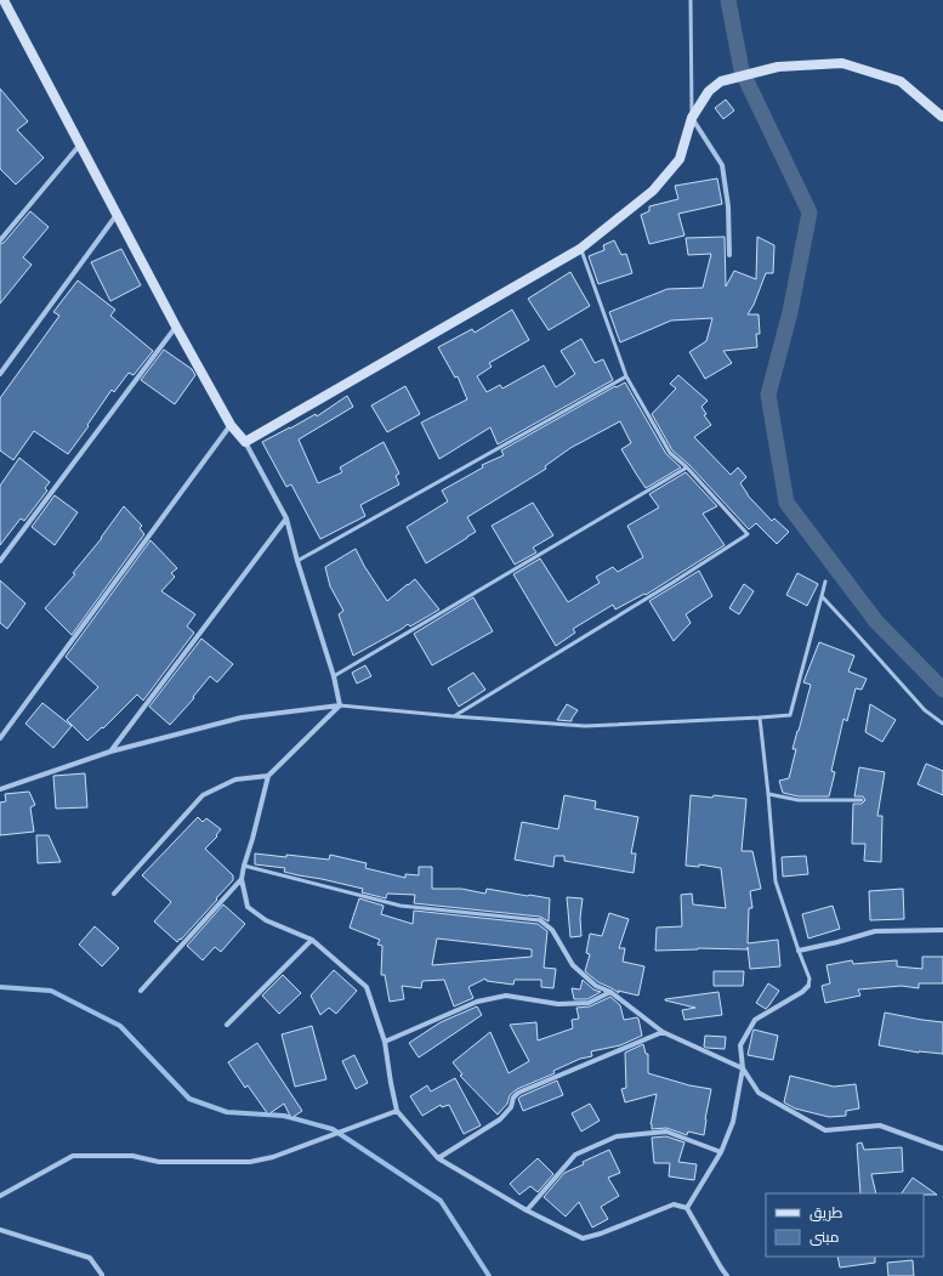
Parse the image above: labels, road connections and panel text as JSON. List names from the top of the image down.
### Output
{
  "legend": ["طريق", "مبنى"]
}
